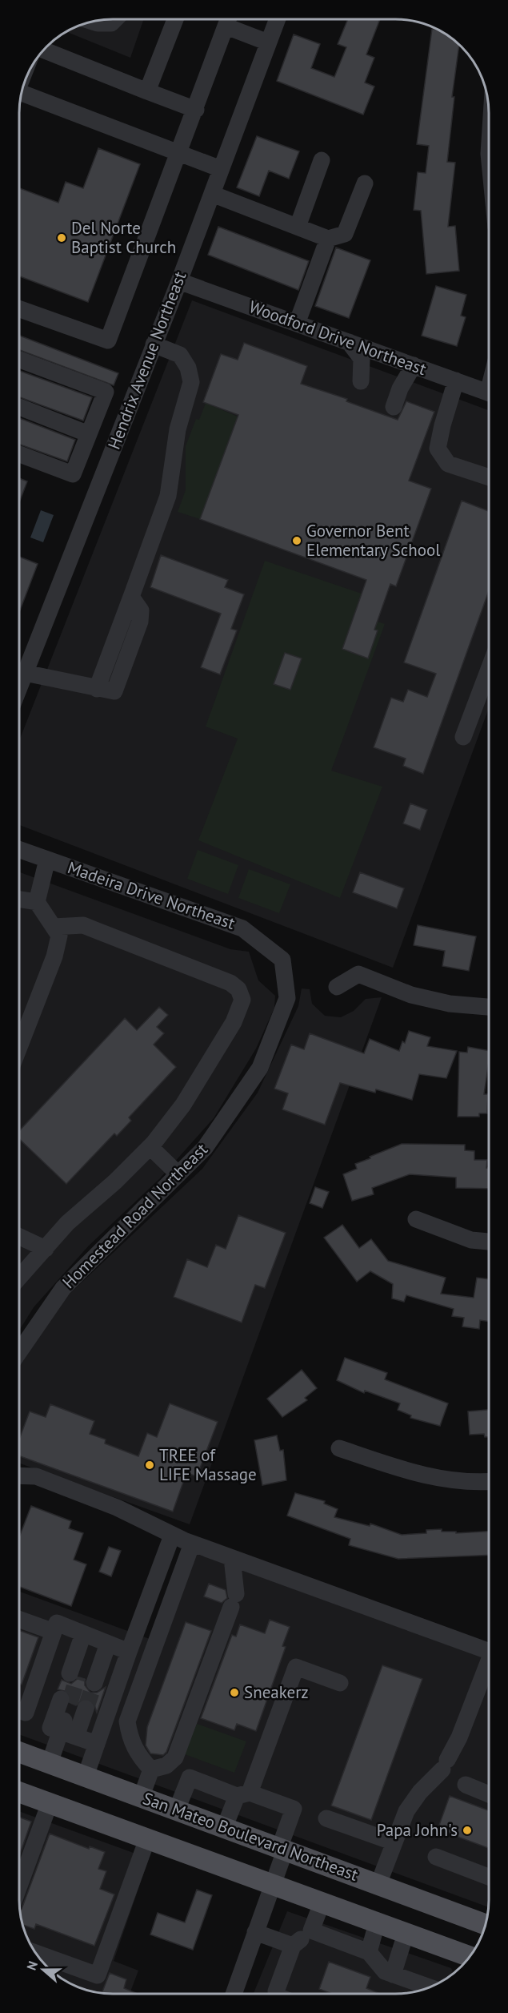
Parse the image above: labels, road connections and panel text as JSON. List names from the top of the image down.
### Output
{
  "streets": {
    "main road": ["San Mateo Boulevard Northeast"],
    "street": [
      "Woodford Drive Northeast",
      "Hendrix Avenue Northeast",
      "Madeira Drive Northeast",
      "Homestead Road Northeast"
    ]
  },
  "crossings": [
    ["Woodford Drive Northeast", "Hendrix Avenue Northeast"],
    ["Madeira Drive Northeast", "Homestead Road Northeast"]
  ],
  "places": [
    "Del Norte Baptist Church",
    "Governor Bent Elementary School",
    "TREE of LIFE Massage",
    "Sneakerz",
    "Papa John's"
  ],
  "north": "left"
}
